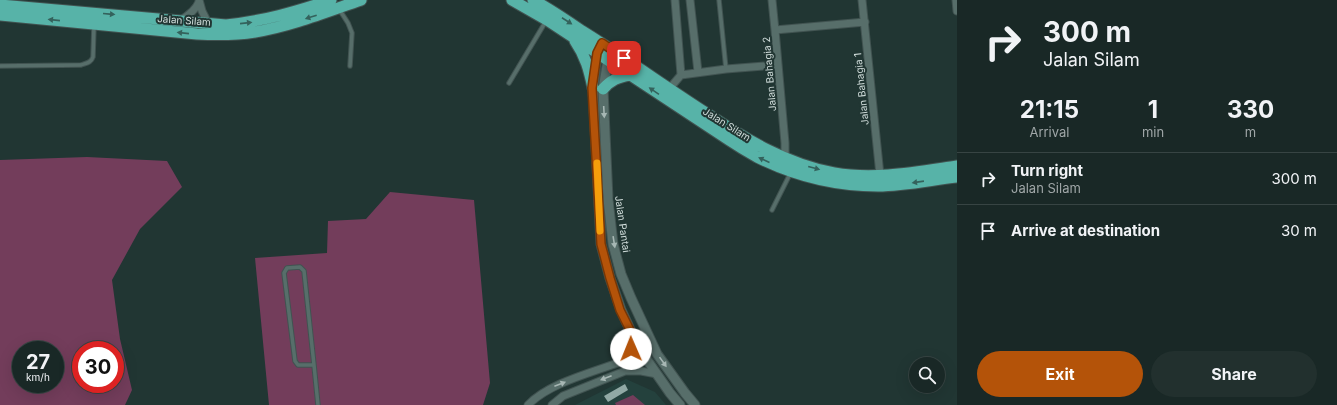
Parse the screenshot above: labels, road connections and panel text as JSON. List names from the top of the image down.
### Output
{
  "streets": {
    "highway": ["Jalan Silam"],
    "street": ["Jalan Bahagia 2", "Jalan Bahagia 1", "Jalan Pantai"]
  },
  "crossings": [
    ["Jalan Silam", "Jalan Bahagia 2"],
    ["Jalan Silam", "Jalan Bahagia 1"],
    ["Jalan Silam", "Jalan Pantai"],
    ["Jalan Bahagia 2", "Jalan Bahagia 1"]
  ],
  "page": {
    "turn": ["300 m", "Jalan Silam"],
    "eta": [
      "21:15",
      "Arrival",
      "1",
      "min",
      "330",
      "m"
    ],
    "list": [
      {
        "name": "Turn right",
        "note": "Jalan Silam",
        "value": "300 m"
      },
      {
        "name": "Arrive at destination",
        "value": "30 m"
      }
    ],
    "speed": "27 km/h",
    "limit": "30",
    "buttons": ["Exit", "Share"]
  }
}
